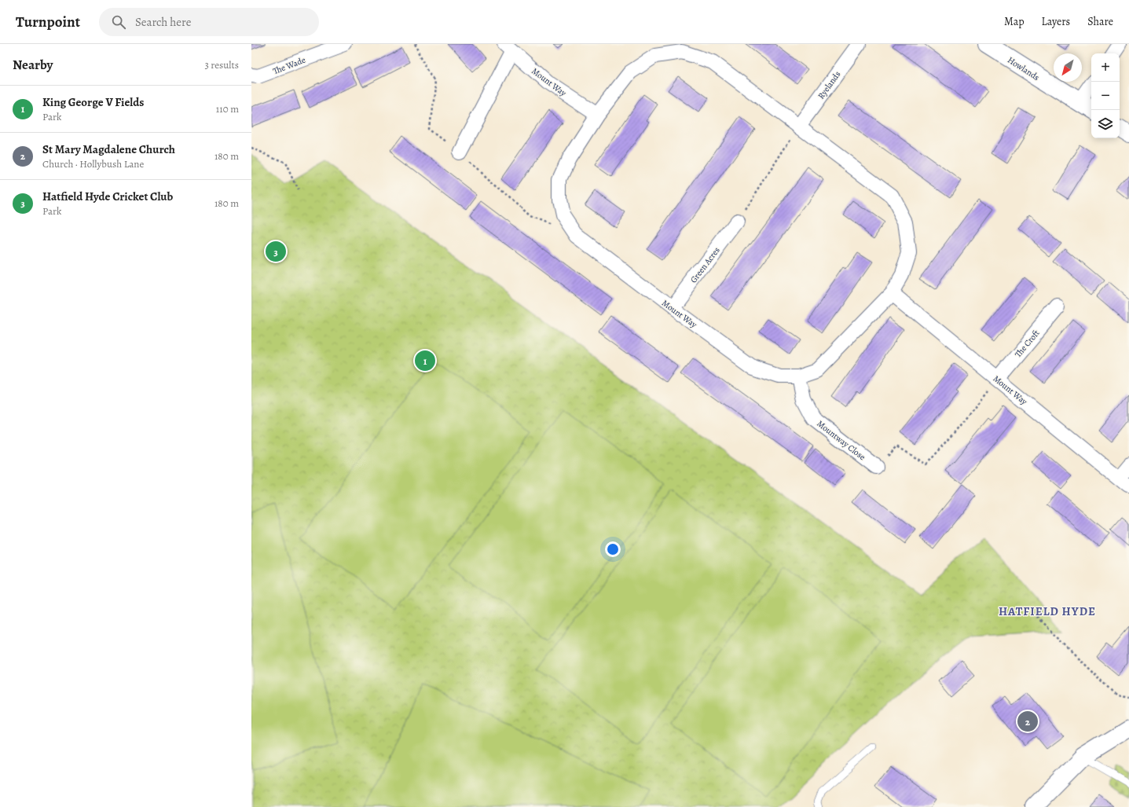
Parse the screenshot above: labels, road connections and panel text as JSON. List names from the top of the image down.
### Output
{
  "streets": {
    "street": [
      "The Wade",
      "Howlands",
      "Mount Way",
      "Ryelands",
      "Green Acres",
      "The Croft",
      "Mountway Close"
    ]
  },
  "crossings": [
    ["Mount Way", "Ryelands"],
    ["Mount Way", "Green Acres"],
    ["Mount Way", "The Croft"],
    ["Mount Way", "Mountway Close"]
  ],
  "districts": ["HATFIELD HYDE"],
  "north": "bottom left",
  "page": {
    "header": "Turnpoint",
    "search": "Search here",
    "nav": ["Map", "Layers", "Share"],
    "heading": ["Nearby", "3 results"],
    "map_buttons": ["+", "−"],
    "list": [
      {
        "mark": "1",
        "name": "King George V Fields",
        "note": "Park",
        "value": "110 m"
      },
      {
        "mark": "2",
        "name": "St Mary Magdalene Church",
        "note": "Church · Hollybush Lane",
        "value": "180 m"
      },
      {
        "mark": "3",
        "name": "Hatfield Hyde Cricket Club",
        "note": "Park",
        "value": "180 m"
      }
    ],
    "pins": ["3", "1", "2"]
  }
}
